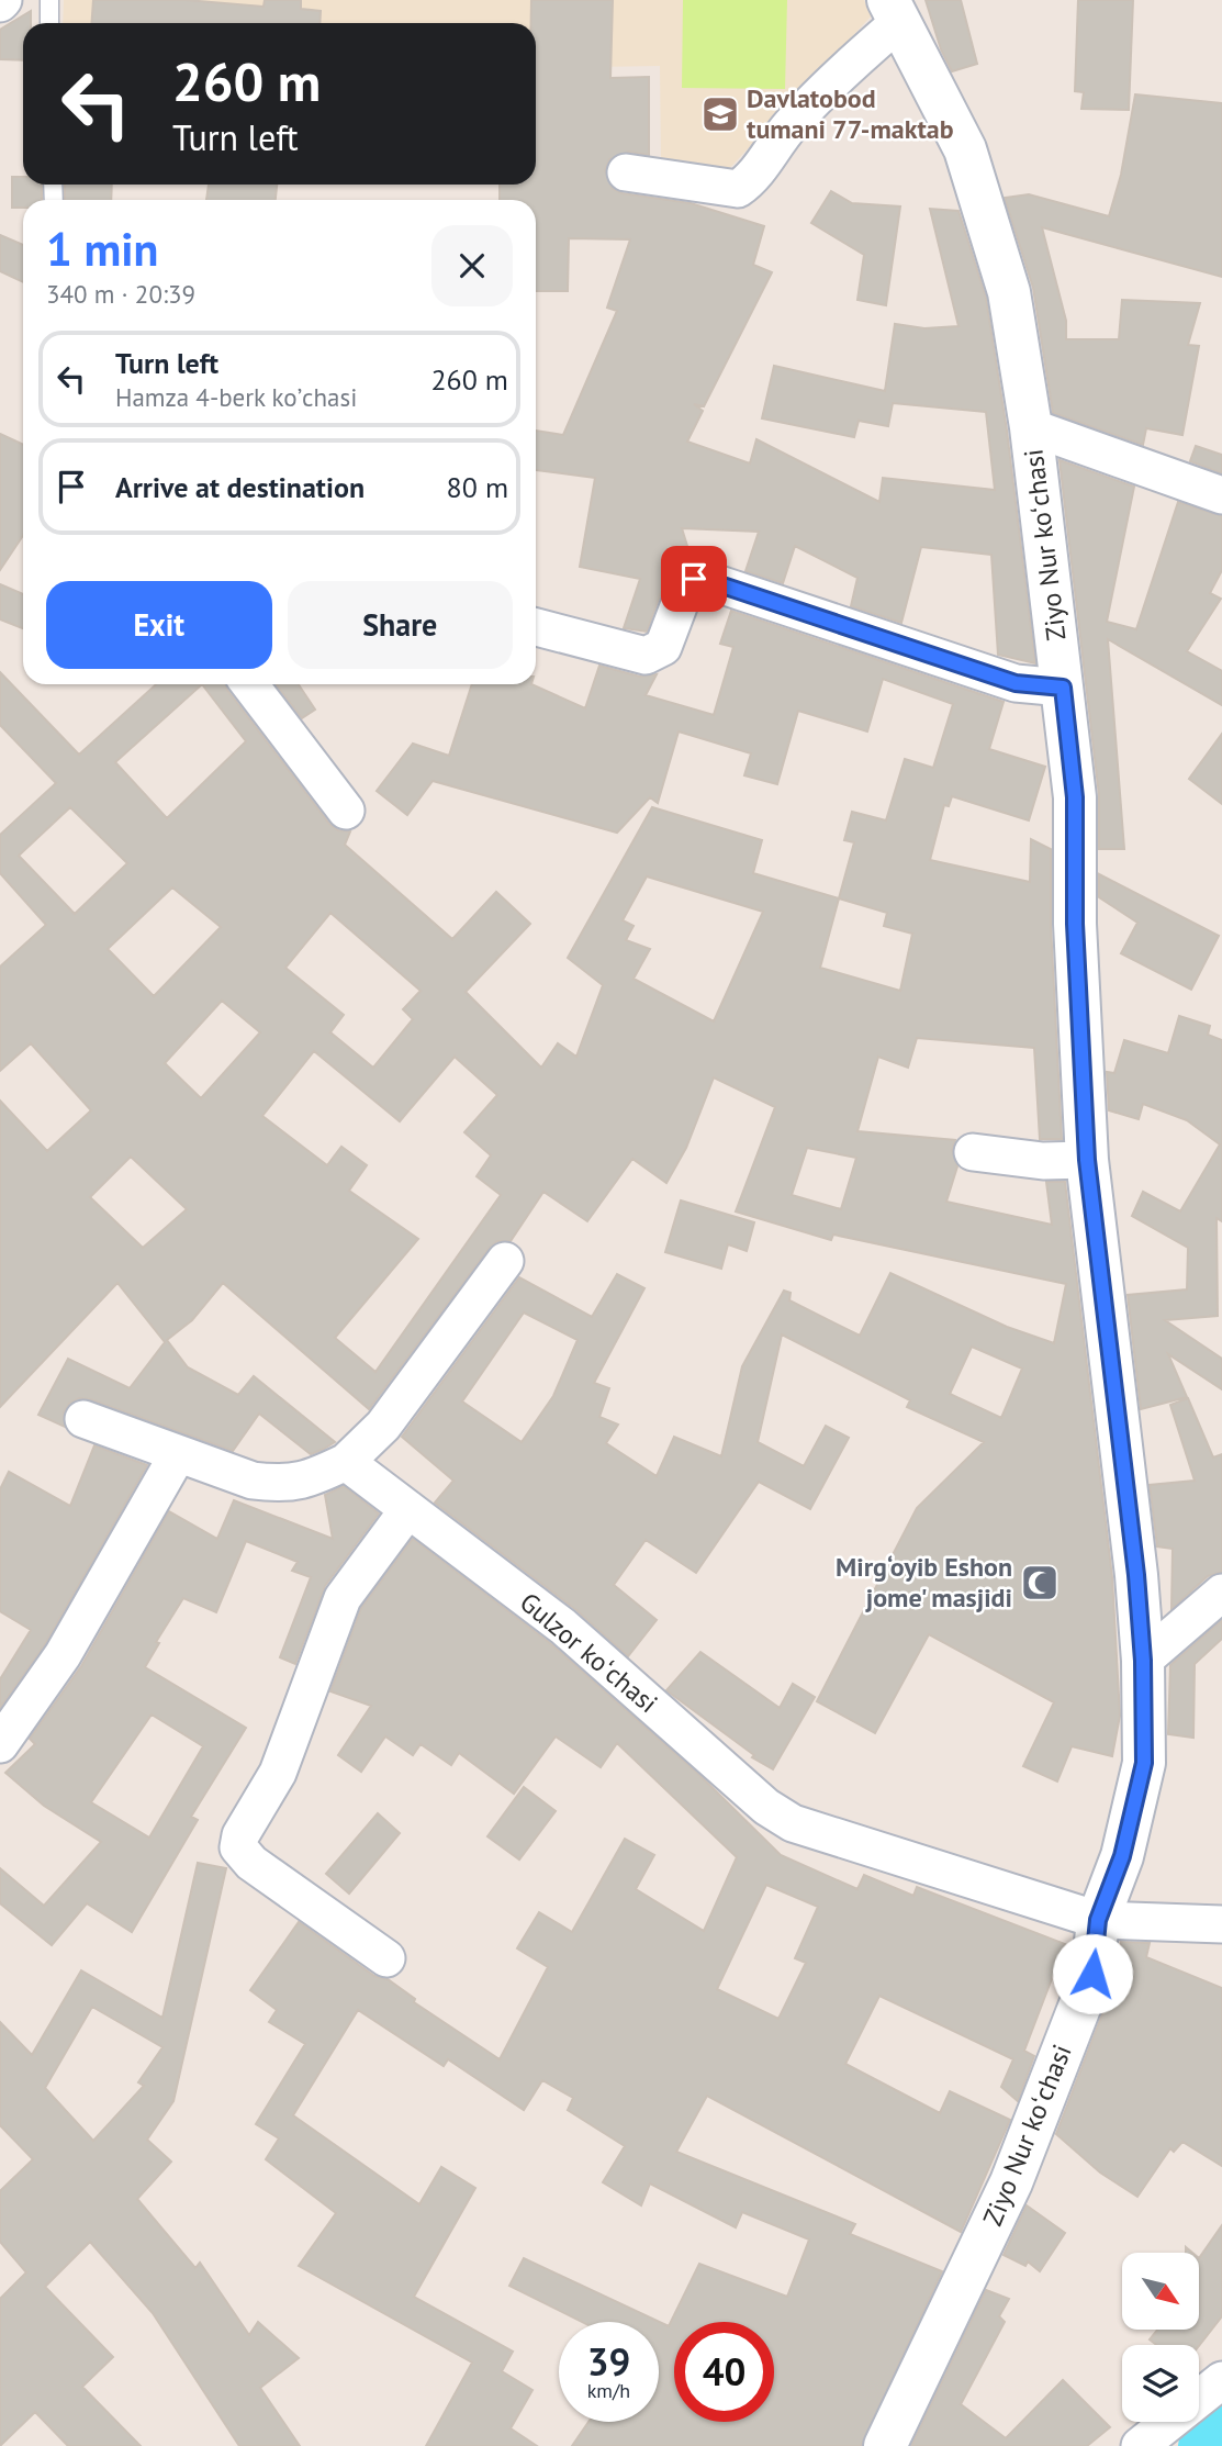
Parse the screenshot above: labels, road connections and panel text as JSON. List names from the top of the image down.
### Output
{
  "streets": {
    "street": ["Ziyo Nur koʻchasi", "Gulzor koʻchasi"]
  },
  "crossings": [
    ["Ziyo Nur koʻchasi", "Gulzor koʻchasi"]
  ],
  "places": {
    "school or university": ["Davlatobod tumani 77-maktab"],
    "mosque": ["Mirg‘oyib Eshon jome' masjidi"]
  },
  "north": "bottom right",
  "page": {
    "turn": ["260 m", "Turn left"],
    "heading": ["1 min", "340 m · 20:39"],
    "list": [
      {
        "name": "Turn left",
        "note": "Hamza 4-berk koʼchasi",
        "value": "260 m"
      },
      {
        "name": "Arrive at destination",
        "value": "80 m"
      }
    ],
    "buttons": ["Exit", "Share"],
    "speed": "39 km/h",
    "limit": "40"
  }
}
